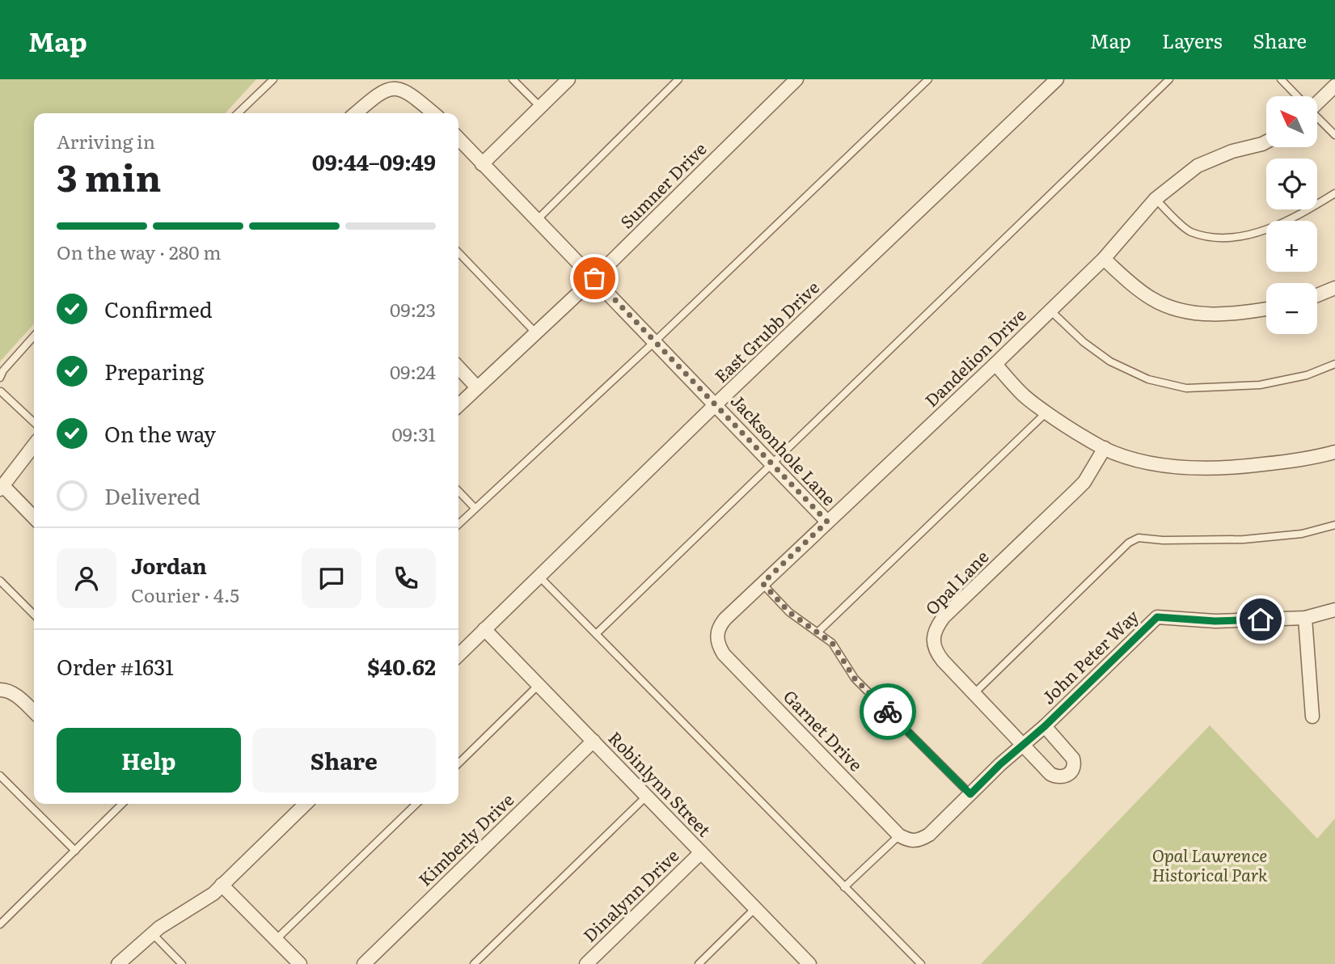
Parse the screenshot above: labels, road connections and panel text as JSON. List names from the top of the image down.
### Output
{
  "streets": {
    "street": [
      "Sumner Drive",
      "East Grubb Drive",
      "Dandelion Drive",
      "Jacksonhole Lane",
      "Opal Lane",
      "John Peter Way",
      "Garnet Drive",
      "Robinlynn Street",
      "Kimberly Drive",
      "Dinalynn Drive"
    ]
  },
  "crossings": [
    ["Sumner Drive", "Jacksonhole Lane"],
    ["East Grubb Drive", "Jacksonhole Lane"],
    ["East Grubb Drive", "Robinlynn Street"],
    ["Dandelion Drive", "Jacksonhole Lane"],
    ["Dandelion Drive", "Garnet Drive"],
    ["Opal Lane", "John Peter Way"],
    ["John Peter Way", "Garnet Drive"],
    ["Robinlynn Street", "Kimberly Drive"],
    ["Robinlynn Street", "Dinalynn Drive"]
  ],
  "parks": ["Opal Lawrence Historical Park"],
  "north": "top left",
  "page": {
    "header": "Map",
    "nav": ["Map", "Layers", "Share"],
    "map_buttons": ["+", "−"],
    "heading": ["3 min", "Arriving in", "09:44–09:49"],
    "panel": [
      "Jordan",
      "Courier · 4.5",
      "Order #1631",
      "$40.62"
    ],
    "bar": "On the way · 280 m",
    "list": [
      ["Confirmed", "09:23"],
      ["Preparing", "09:24"],
      ["On the way", "09:31"],
      "Delivered"
    ],
    "buttons": ["Help", "Share"]
  }
}
